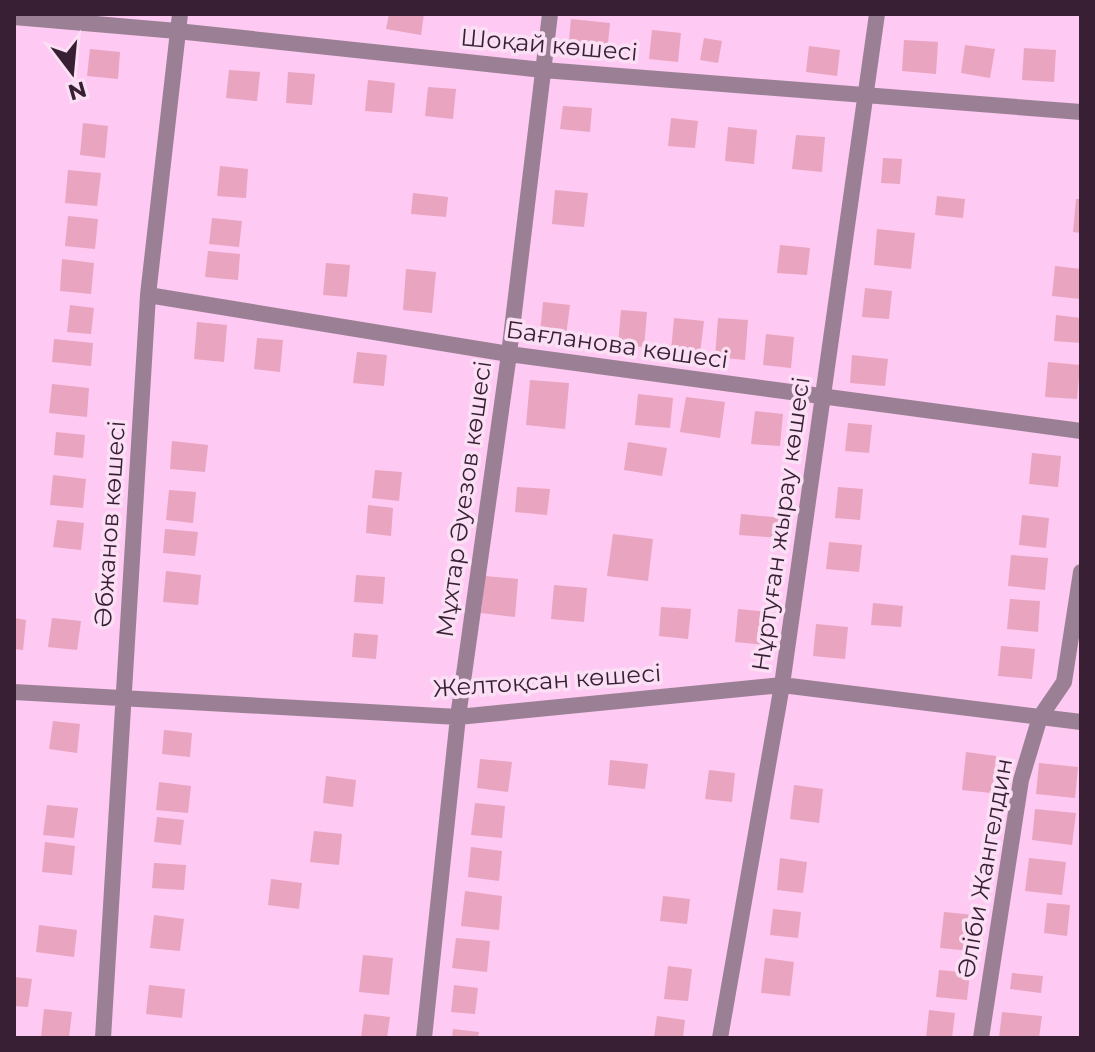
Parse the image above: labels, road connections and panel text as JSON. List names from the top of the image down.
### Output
{
  "streets": {
    "street": [
      "Шоқай көшесі",
      "Бағланова көшесі",
      "Мұхтар Әуезов көшесі",
      "Әбжанов көшесі",
      "Нұртуған жырау көшесі",
      "Желтоқсан көшесі",
      "Әліби Жангелдин"
    ]
  },
  "crossings": [
    ["Шоқай көшесі", "Мұхтар Әуезов көшесі"],
    ["Шоқай көшесі", "Әбжанов көшесі"],
    ["Шоқай көшесі", "Нұртуған жырау көшесі"],
    ["Бағланова көшесі", "Мұхтар Әуезов көшесі"],
    ["Бағланова көшесі", "Әбжанов көшесі"],
    ["Бағланова көшесі", "Нұртуған жырау көшесі"],
    ["Мұхтар Әуезов көшесі", "Желтоқсан көшесі"],
    ["Әбжанов көшесі", "Желтоқсан көшесі"],
    ["Нұртуған жырау көшесі", "Желтоқсан көшесі"],
    ["Желтоқсан көшесі", "Әліби Жангелдин"]
  ],
  "north": "bottom"
}
